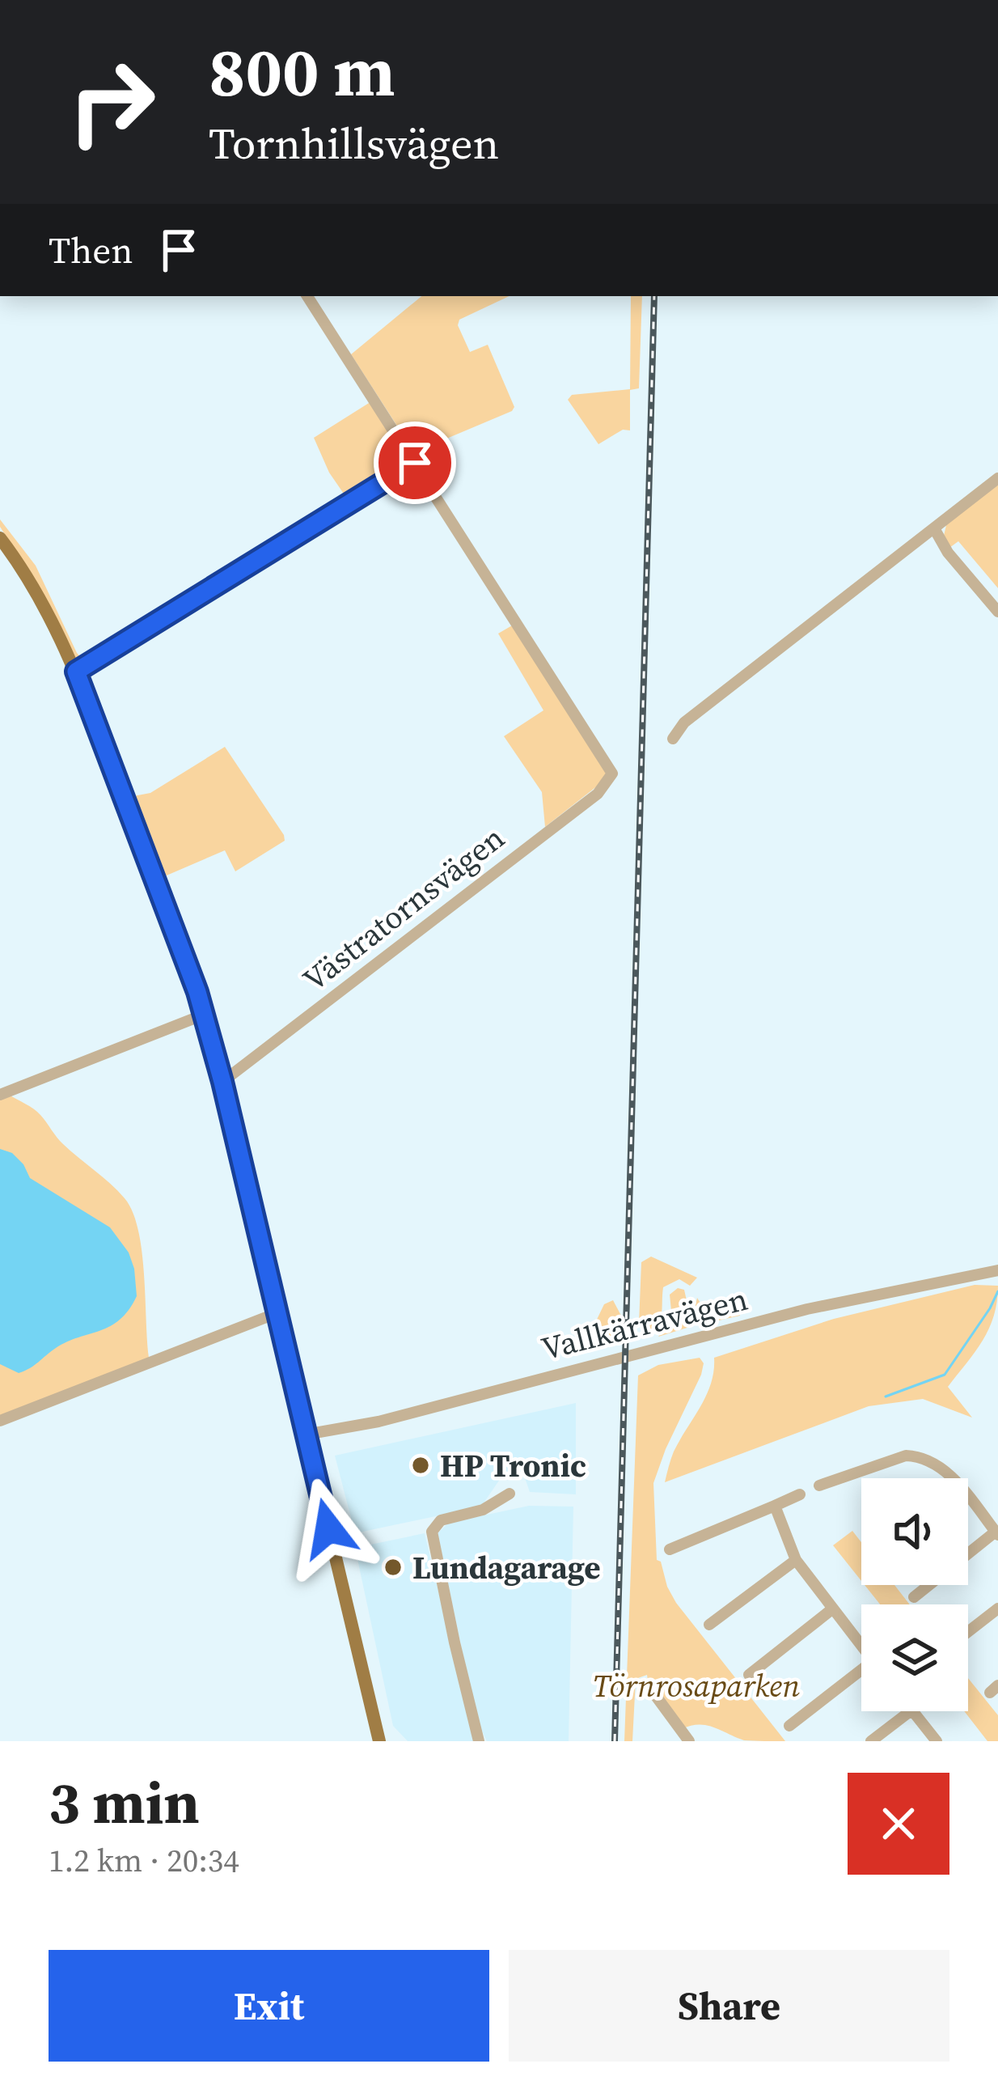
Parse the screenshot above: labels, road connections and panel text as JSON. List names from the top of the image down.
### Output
{
  "streets": {
    "street": ["Västratornsvägen", "Vallkärravägen"]
  },
  "parks": ["Törnrosaparken"],
  "places": ["HP Tronic", "Lundagarage"],
  "page": {
    "turn": ["800 m", "Tornhillsvägen"],
    "then": "Then",
    "heading": ["3 min", "1.2 km · 20:34"],
    "buttons": ["Exit", "Share"]
  }
}
